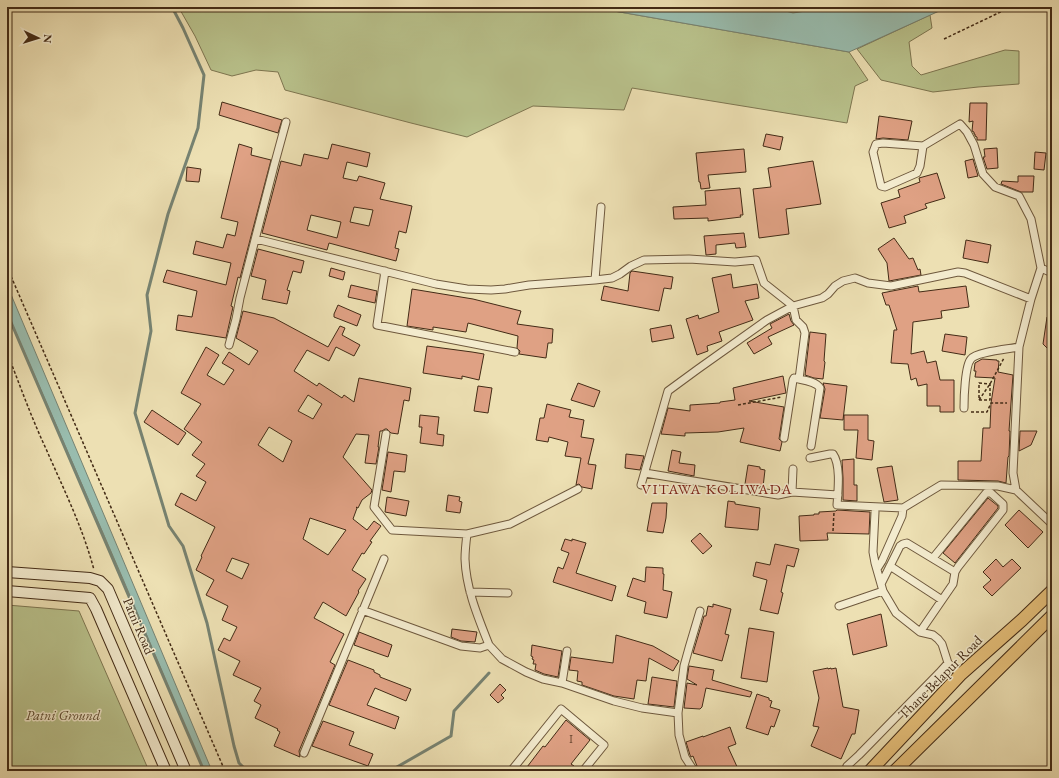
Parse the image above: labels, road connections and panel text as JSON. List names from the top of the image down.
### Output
{
  "streets": {
    "main road": ["Patni Road", "Thane Belapur Road"]
  },
  "districts": ["VITAWA KOLIWADA"],
  "parks": ["Patni Ground"],
  "house_numbers": ["I"],
  "north": "right"
}
